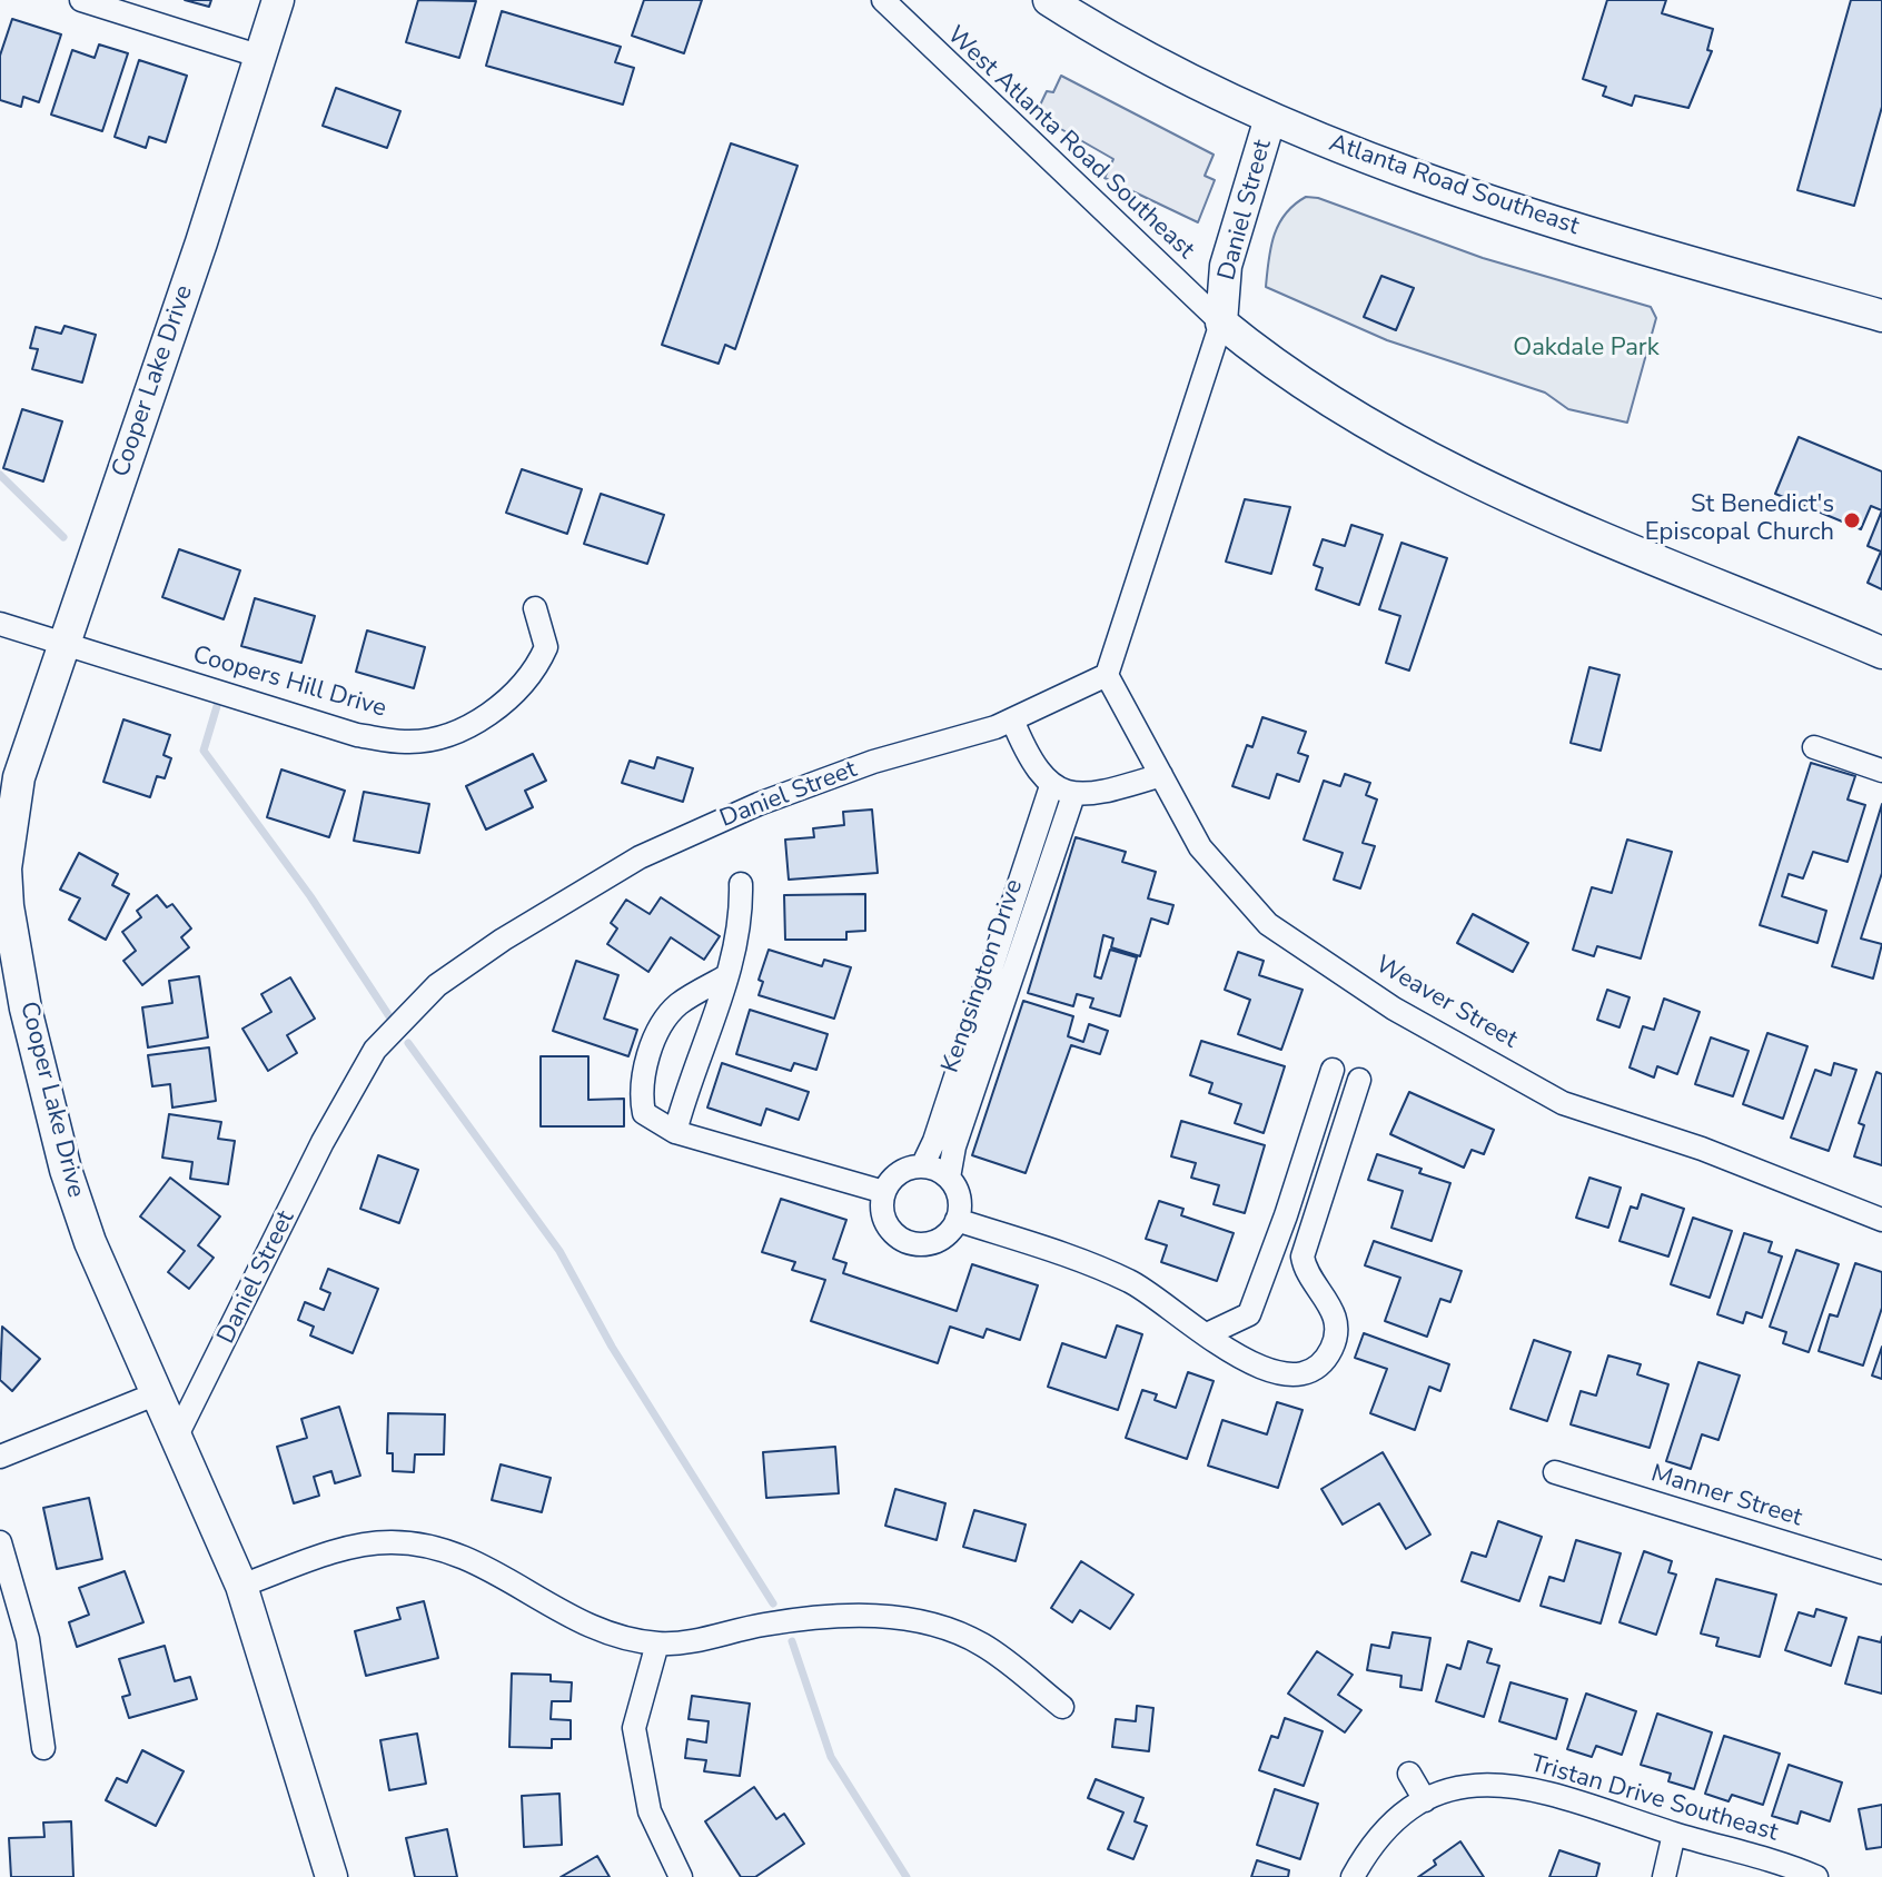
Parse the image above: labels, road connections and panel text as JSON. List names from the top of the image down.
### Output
{
  "streets": {
    "street": [
      "West Atlanta Road Southeast",
      "Atlanta Road Southeast",
      "Daniel Street",
      "Cooper Lake Drive",
      "Coopers Hill Drive",
      "Kengsington Drive",
      "Weaver Street",
      "Manner Street",
      "Tristan Drive Southeast"
    ]
  },
  "crossings": [
    ["West Atlanta Road Southeast", "Daniel Street"],
    ["Atlanta Road Southeast", "Daniel Street"],
    ["Daniel Street", "Cooper Lake Drive"],
    ["Daniel Street", "Weaver Street"],
    ["Cooper Lake Drive", "Coopers Hill Drive"]
  ],
  "parks": ["Oakdale Park"],
  "places": ["St Benedict's Episcopal Church"]
}
